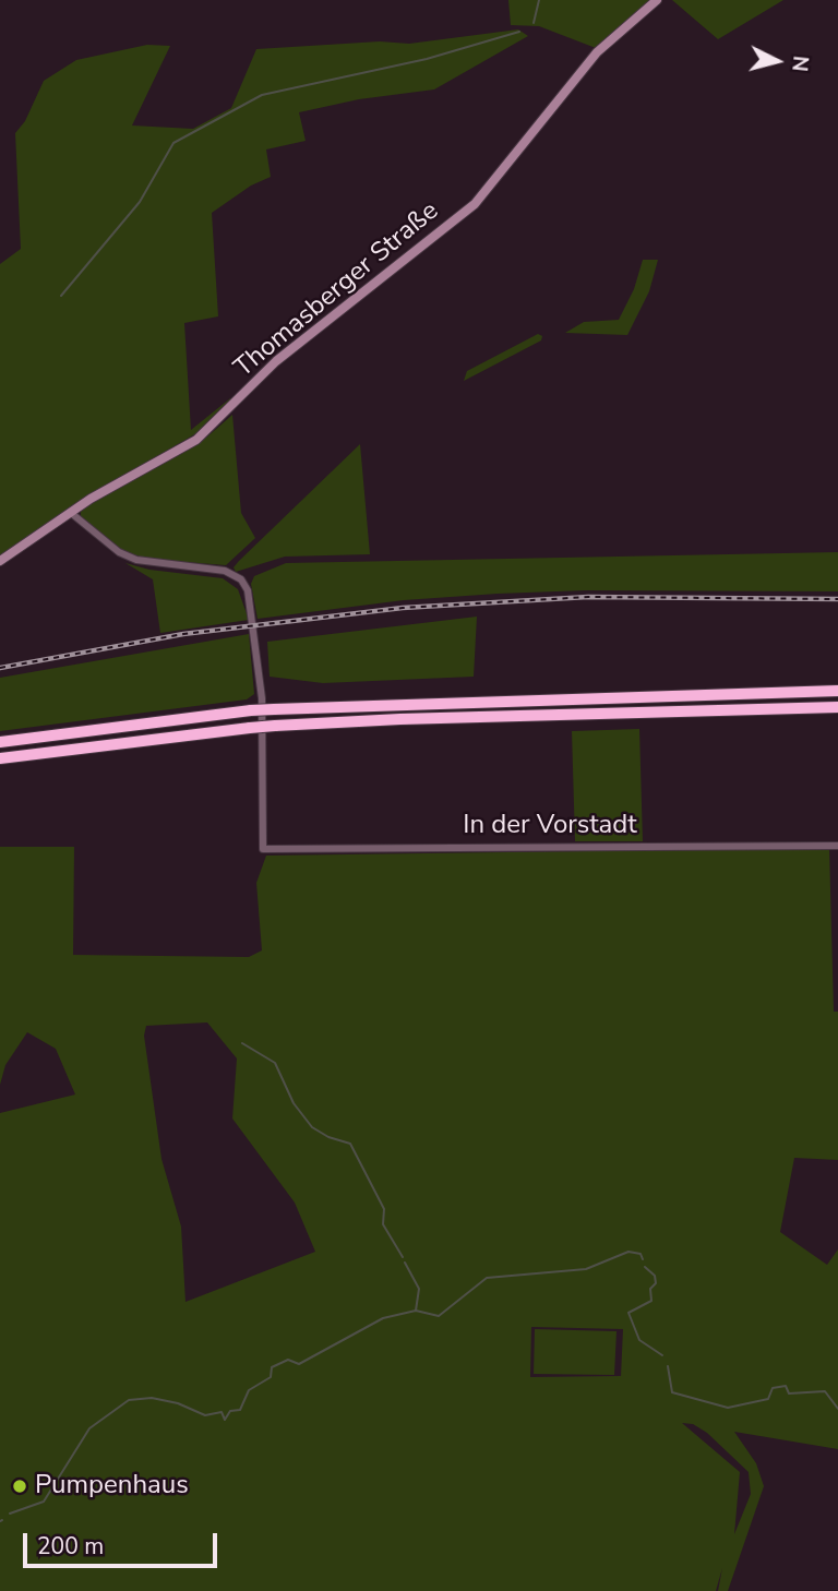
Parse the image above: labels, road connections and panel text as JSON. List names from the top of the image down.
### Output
{
  "streets": {
    "main road": ["Thomasberger Straße"],
    "street": ["In der Vorstadt"]
  },
  "crossings": [
    ["Thomasberger Straße", "In der Vorstadt"]
  ],
  "places": ["Pumpenhaus"],
  "scale_bar": "200 m",
  "north": "right"
}
